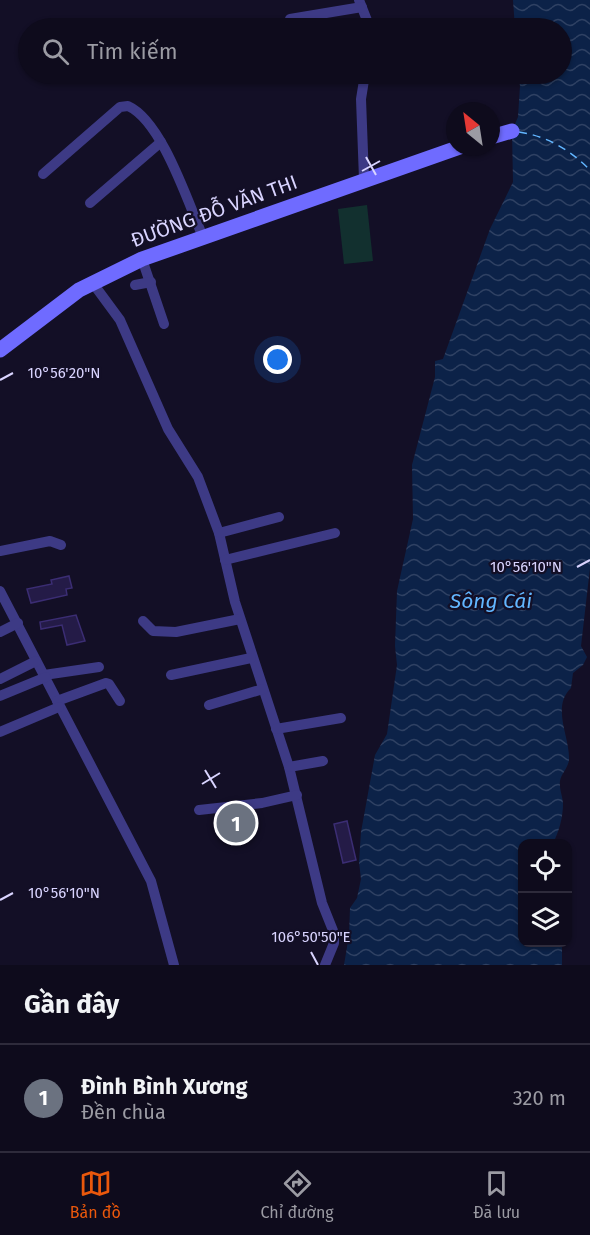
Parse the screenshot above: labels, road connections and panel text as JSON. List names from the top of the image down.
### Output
{
  "streets": {
    "street": ["ĐƯỜNG ĐỖ VĂN THI"]
  },
  "water": ["Sông Cái"],
  "north": "top left",
  "page": {
    "search": "Tìm kiếm",
    "pins": "1",
    "heading": "Gần đây",
    "list": [
      {
        "mark": "1",
        "name": "Đình Bình Xương",
        "note": "Đền chùa",
        "value": "320 m"
      }
    ],
    "nav": ["Bản đồ", "Chỉ đường", "Đã lưu"]
  },
  "coordinates": ["10°56'20\"N", "10°56'10\"N", "106°50'50\"E"]
}
